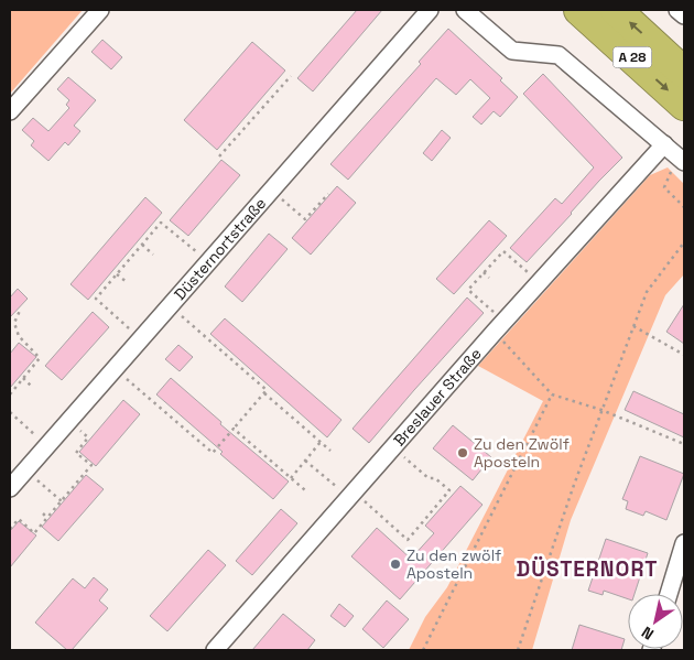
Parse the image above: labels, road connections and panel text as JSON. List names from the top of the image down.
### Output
{
  "streets": {
    "highway": ["A 28"],
    "street": ["Düsternortstraße", "Breslauer Straße"]
  },
  "districts": ["DÜSTERNORT"],
  "places": ["Zu den Zwölf Aposteln", "Zu den zwölf Aposteln"],
  "north": "bottom left"
}
